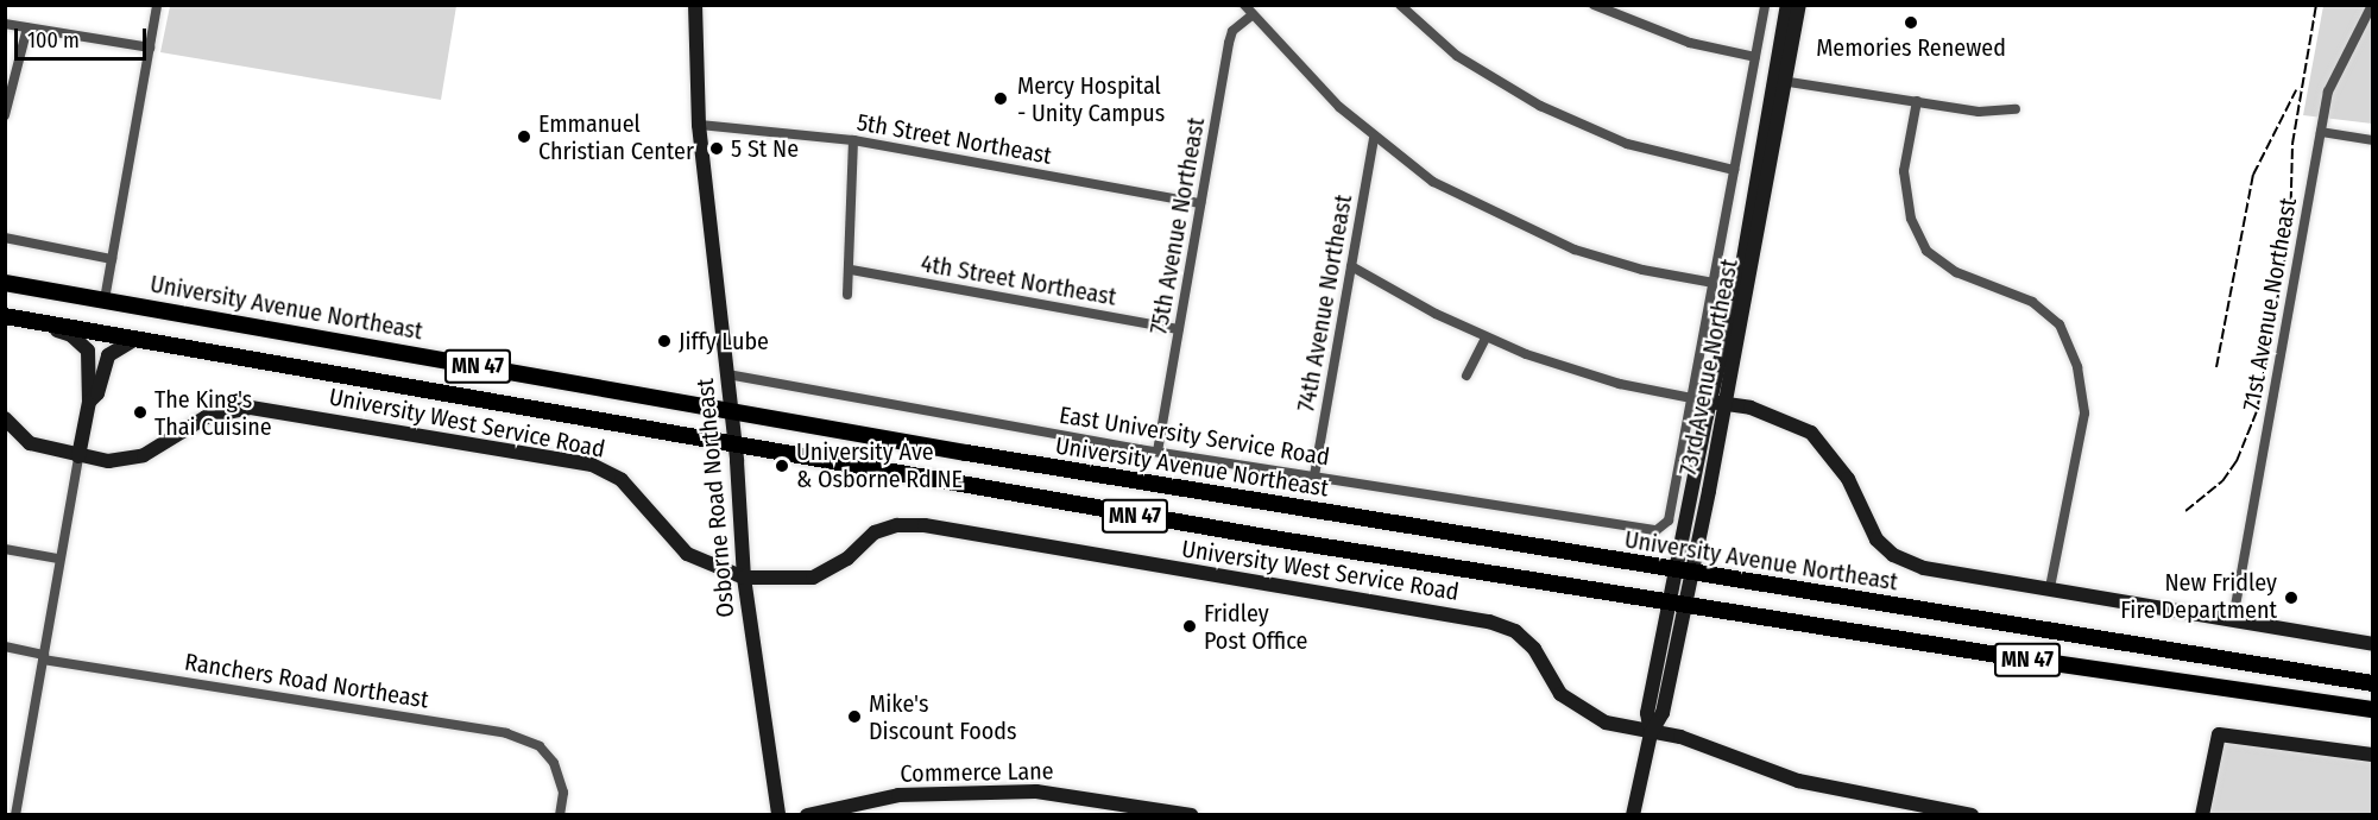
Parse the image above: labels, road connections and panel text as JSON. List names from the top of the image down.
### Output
{
  "streets": {
    "main road": ["University Avenue Northeast", "MN 47"],
    "street": [
      "5th Street Northeast",
      "75th Avenue Northeast",
      "4th Street Northeast",
      "74th Avenue Northeast",
      "71st Avenue Northeast",
      "73rd Avenue Northeast",
      "University West Service Road",
      "East University Service Road",
      "Osborne Road Northeast",
      "Ranchers Road Northeast",
      "Commerce Lane"
    ]
  },
  "crossings": [
    ["5th Street Northeast", "75th Avenue Northeast"],
    ["5th Street Northeast", "Osborne Road Northeast"],
    ["75th Avenue Northeast", "4th Street Northeast"],
    ["75th Avenue Northeast", "East University Service Road"],
    ["74th Avenue Northeast", "East University Service Road"],
    ["University Avenue Northeast", "73rd Avenue Northeast"],
    ["University Avenue Northeast", "Osborne Road Northeast"],
    ["MN 47", "73rd Avenue Northeast"],
    ["MN 47", "Osborne Road Northeast"],
    ["73rd Avenue Northeast", "University West Service Road"],
    ["73rd Avenue Northeast", "East University Service Road"],
    ["University West Service Road", "Osborne Road Northeast"],
    ["East University Service Road", "Osborne Road Northeast"]
  ],
  "places": [
    "Memories Renewed",
    "Mercy Hospital - Unity Campus",
    "Emmanuel Christian Center",
    "5 St Ne",
    "Jiffy Lube",
    "The King's Thai Cuisine",
    "University Ave & Osborne Rd NE",
    "New Fridley Fire Department",
    "Fridley Post Office",
    "Mike's Discount Foods"
  ],
  "scale_bar": "100 m"
}
